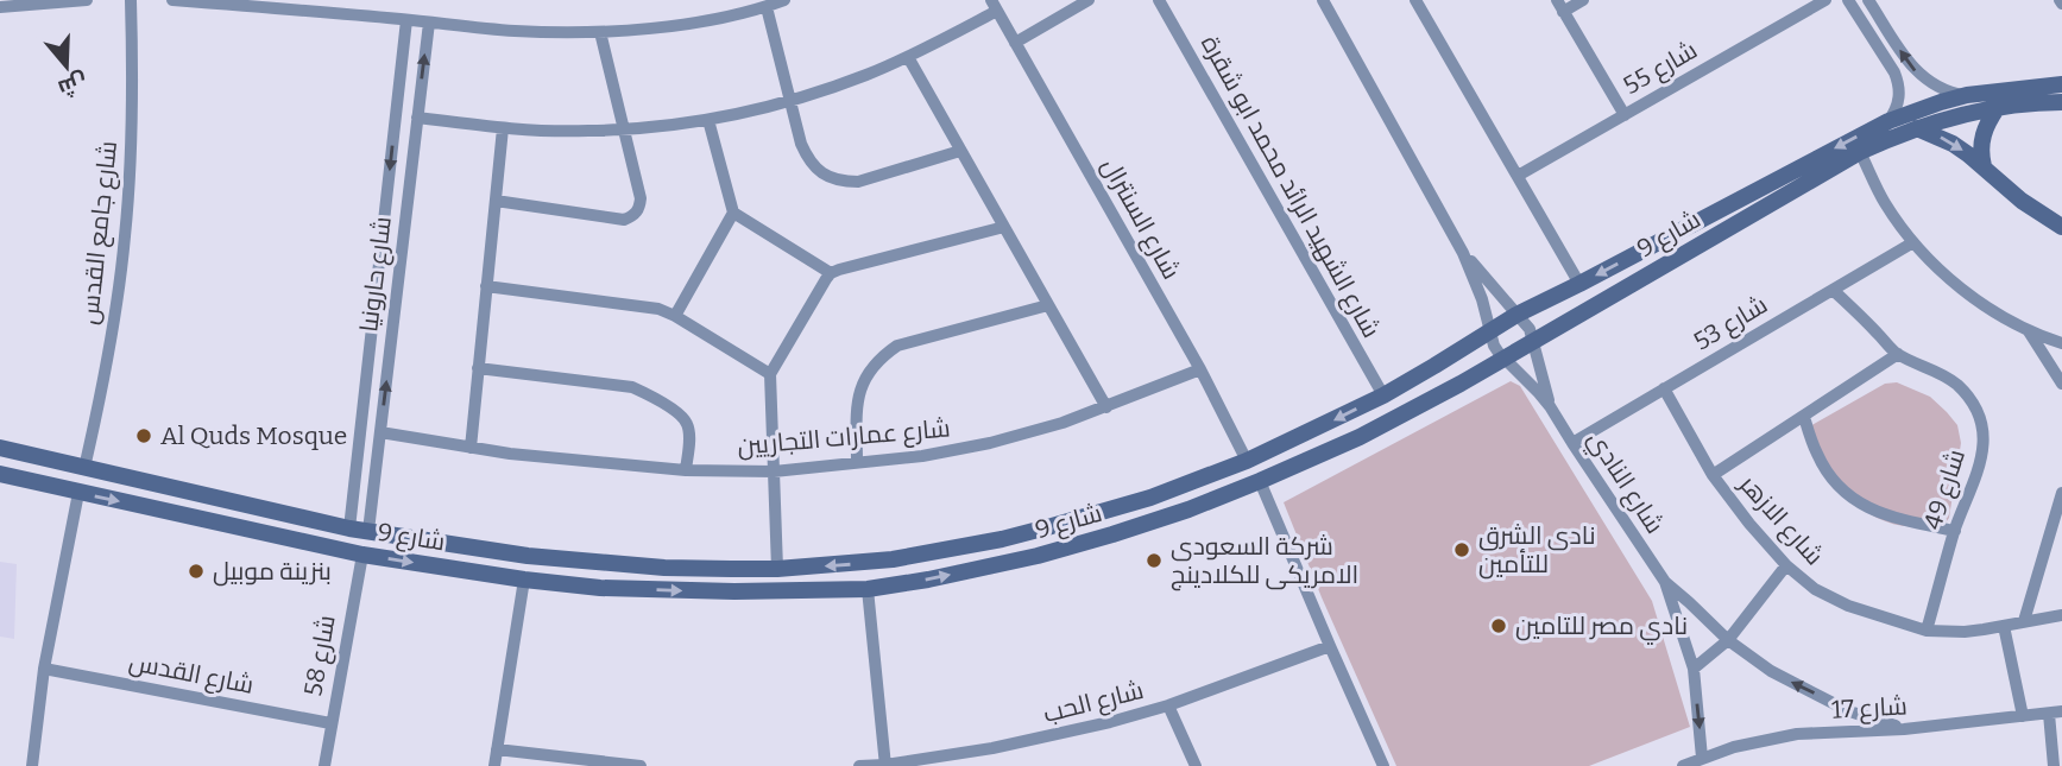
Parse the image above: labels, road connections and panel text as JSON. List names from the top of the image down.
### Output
{
  "streets": {
    "main road": ["شارع 9"],
    "street": [
      "شارع 55",
      "شارع الشهيد الرائد محمد ابو شقرة",
      "شارع السنترال",
      "شارع جامع القدس",
      "شارع حارونيا",
      "شارع 53",
      "شارع عمارات التجاريين",
      "شارع النادي",
      "شارع 49",
      "شارع الازهر",
      "شارع 58",
      "شارع القدس",
      "شارع الحب",
      "شارع 17"
    ]
  },
  "crossings": [
    ["شارع الشهيد الرائد محمد ابو شقرة", "شارع 9"],
    ["شارع السنترال", "شارع 9"],
    ["شارع السنترال", "شارع عمارات التجاريين"],
    ["شارع جامع القدس", "شارع 9"],
    ["شارع 9", "شارع حارونيا"],
    ["شارع 9", "شارع النادي"],
    ["شارع 9", "شارع 58"],
    ["شارع حارونيا", "شارع عمارات التجاريين"],
    ["شارع 53", "شارع النادي"],
    ["شارع 53", "شارع 49"],
    ["شارع 53", "شارع الازهر"],
    ["شارع النادي", "شارع 17"],
    ["شارع 49", "شارع الازهر"],
    ["شارع 58", "شارع القدس"]
  ],
  "places": [
    "Al Quds Mosque",
    "نادى الشرق للتأمين",
    "شركة السعودى الامريكى للكلادينج",
    "بنزينة موبيل",
    "نادي مصر للتامين"
  ],
  "north": "bottom"
}
